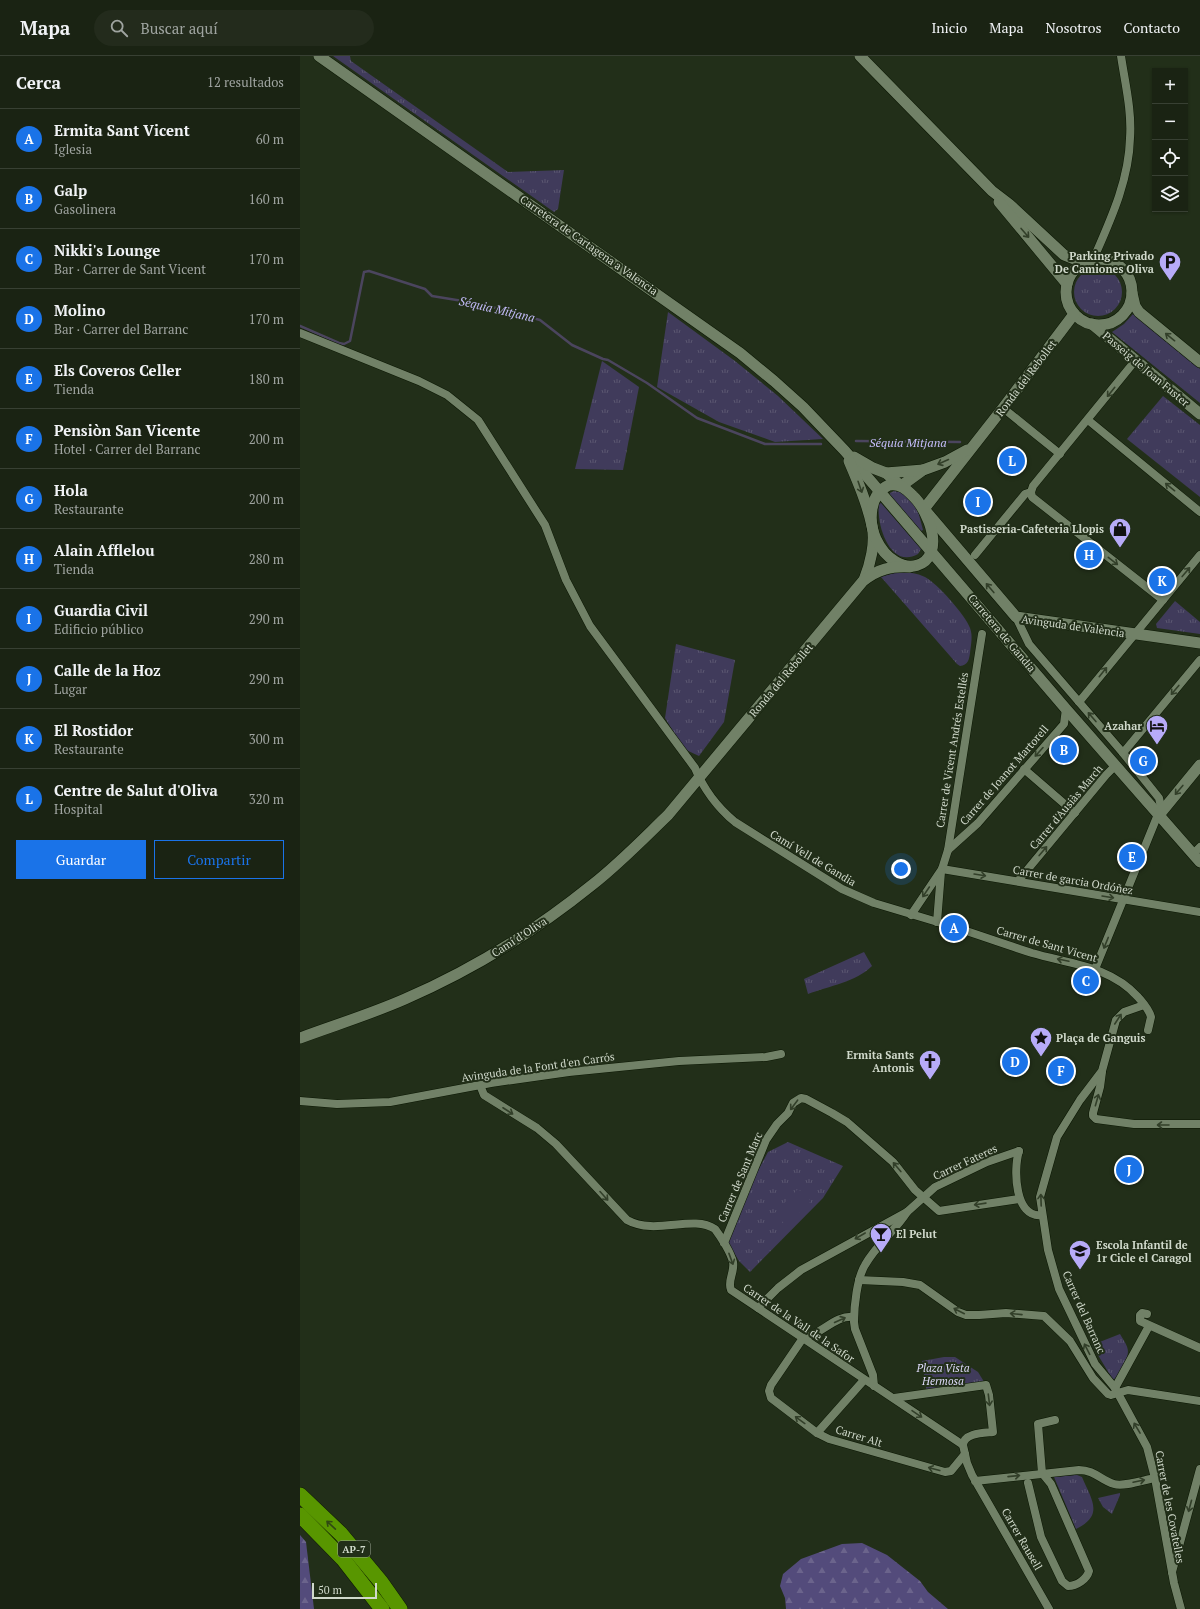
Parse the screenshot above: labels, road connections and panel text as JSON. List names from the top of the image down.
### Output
{
  "streets": {
    "highway": ["AP-7"],
    "street": [
      "Carretera de Cartagena a Valencia",
      "Passeig de Joan Fuster",
      "Ronda del Rebollet",
      "Avinguda de València",
      "Carretera de Gandia",
      "Carrer de Vicent Andrés Estellés",
      "Carrer de Joanot Martorell",
      "Carrer d'Ausiàs March",
      "Camí Vell de Gandia",
      "Carrer de garcia Ordóñez",
      "Camí d’Oliva",
      "Carrer de Sant Vicent",
      "Avinguda de la Font d'en Carrós",
      "Carrer Fateres",
      "Carrer de Sant Marc",
      "Carrer del Barranc",
      "Carrer de la Vall de la Safor",
      "Carrer Alt",
      "Carrer de les Covatelles",
      "Carrer Rausell"
    ]
  },
  "crossings": [
    ["Carretera de Cartagena a Valencia", "Carretera de Gandia"],
    ["Passeig de Joan Fuster", "Ronda del Rebollet"],
    ["Ronda del Rebollet", "Avinguda de València"],
    ["Ronda del Rebollet", "Carretera de Gandia"],
    ["Ronda del Rebollet", "Camí Vell de Gandia"],
    ["Ronda del Rebollet", "Camí d’Oliva"],
    ["Avinguda de València", "Carretera de Gandia"],
    ["Carretera de Gandia", "Carrer de Joanot Martorell"],
    ["Carretera de Gandia", "Carrer d'Ausiàs March"],
    ["Carrer de Vicent Andrés Estellés", "Carrer de Joanot Martorell"],
    ["Carrer de Vicent Andrés Estellés", "Camí Vell de Gandia"],
    ["Carrer de Vicent Andrés Estellés", "Carrer de garcia Ordóñez"],
    ["Carrer de Vicent Andrés Estellés", "Carrer de Sant Vicent"],
    ["Carrer d'Ausiàs March", "Carrer de garcia Ordóñez"],
    ["Camí Vell de Gandia", "Camí d’Oliva"],
    ["Camí Vell de Gandia", "Carrer de Sant Vicent"],
    ["Carrer de Sant Vicent", "Carrer del Barranc"],
    ["Avinguda de la Font d'en Carrós", "Carrer de la Vall de la Safor"],
    ["Carrer Fateres", "Carrer de Sant Marc"],
    ["Carrer de Sant Marc", "Carrer de la Vall de la Safor"],
    ["Carrer del Barranc", "Carrer de les Covatelles"],
    ["Carrer de la Vall de la Safor", "Carrer Alt"]
  ],
  "one_way": [
    "Carrer de Joanot Martorell",
    "Carrer d'Ausiàs March",
    "Carrer de garcia Ordóñez",
    "Carrer de Sant Vicent",
    "Carrer del Barranc",
    "Carrer de la Vall de la Safor",
    "Carrer de les Covatelles"
  ],
  "water": ["Séquia Mitjana"],
  "parks": ["Plaza Vista Hermosa"],
  "places": {
    "parking": ["Parking Privado De Camiones Oliva"],
    "shop": ["Pastisseria-Cafeteria Llopis"],
    "hotel": ["Azahar"],
    "place": ["Plaça de Ganguis"],
    "church": ["Ermita Sants Antonis"],
    "bar": ["El Pelut"],
    "school or university": ["Escola Infantil de 1r Cicle el Caragol"]
  },
  "scale_bar": "50 m",
  "page": {
    "header": "Mapa",
    "search": "Buscar aquí",
    "nav": [
      "Inicio",
      "Mapa",
      "Nosotros",
      "Contacto"
    ],
    "heading": ["Cerca", "12 resultados"],
    "map_buttons": ["+", "−"],
    "list": [
      {
        "mark": "A",
        "name": "Ermita Sant Vicent",
        "note": "Iglesia",
        "value": "60 m"
      },
      {
        "mark": "B",
        "name": "Galp",
        "note": "Gasolinera",
        "value": "160 m"
      },
      {
        "mark": "C",
        "name": "Nikki's Lounge",
        "note": "Bar · Carrer de Sant Vicent",
        "value": "170 m"
      },
      {
        "mark": "D",
        "name": "Molino",
        "note": "Bar · Carrer del Barranc",
        "value": "170 m"
      },
      {
        "mark": "E",
        "name": "Els Coveros Celler",
        "note": "Tienda",
        "value": "180 m"
      },
      {
        "mark": "F",
        "name": "Pensiòn San Vicente",
        "note": "Hotel · Carrer del Barranc",
        "value": "200 m"
      },
      {
        "mark": "G",
        "name": "Hola",
        "note": "Restaurante",
        "value": "200 m"
      },
      {
        "mark": "H",
        "name": "Alain Afflelou",
        "note": "Tienda",
        "value": "280 m"
      },
      {
        "mark": "I",
        "name": "Guardia Civil",
        "note": "Edificio público",
        "value": "290 m"
      },
      {
        "mark": "J",
        "name": "Calle de la Hoz",
        "note": "Lugar",
        "value": "290 m"
      },
      {
        "mark": "K",
        "name": "El Rostidor",
        "note": "Restaurante",
        "value": "300 m"
      },
      {
        "mark": "L",
        "name": "Centre de Salut d'Oliva",
        "note": "Hospital",
        "value": "320 m"
      }
    ],
    "pins": [
      "L",
      "I",
      "H",
      "K",
      "B",
      "G",
      "E",
      "A",
      "C",
      "D",
      "F",
      "J"
    ],
    "buttons": ["Guardar", "Compartir"],
    "scale": "50 m"
  }
}
